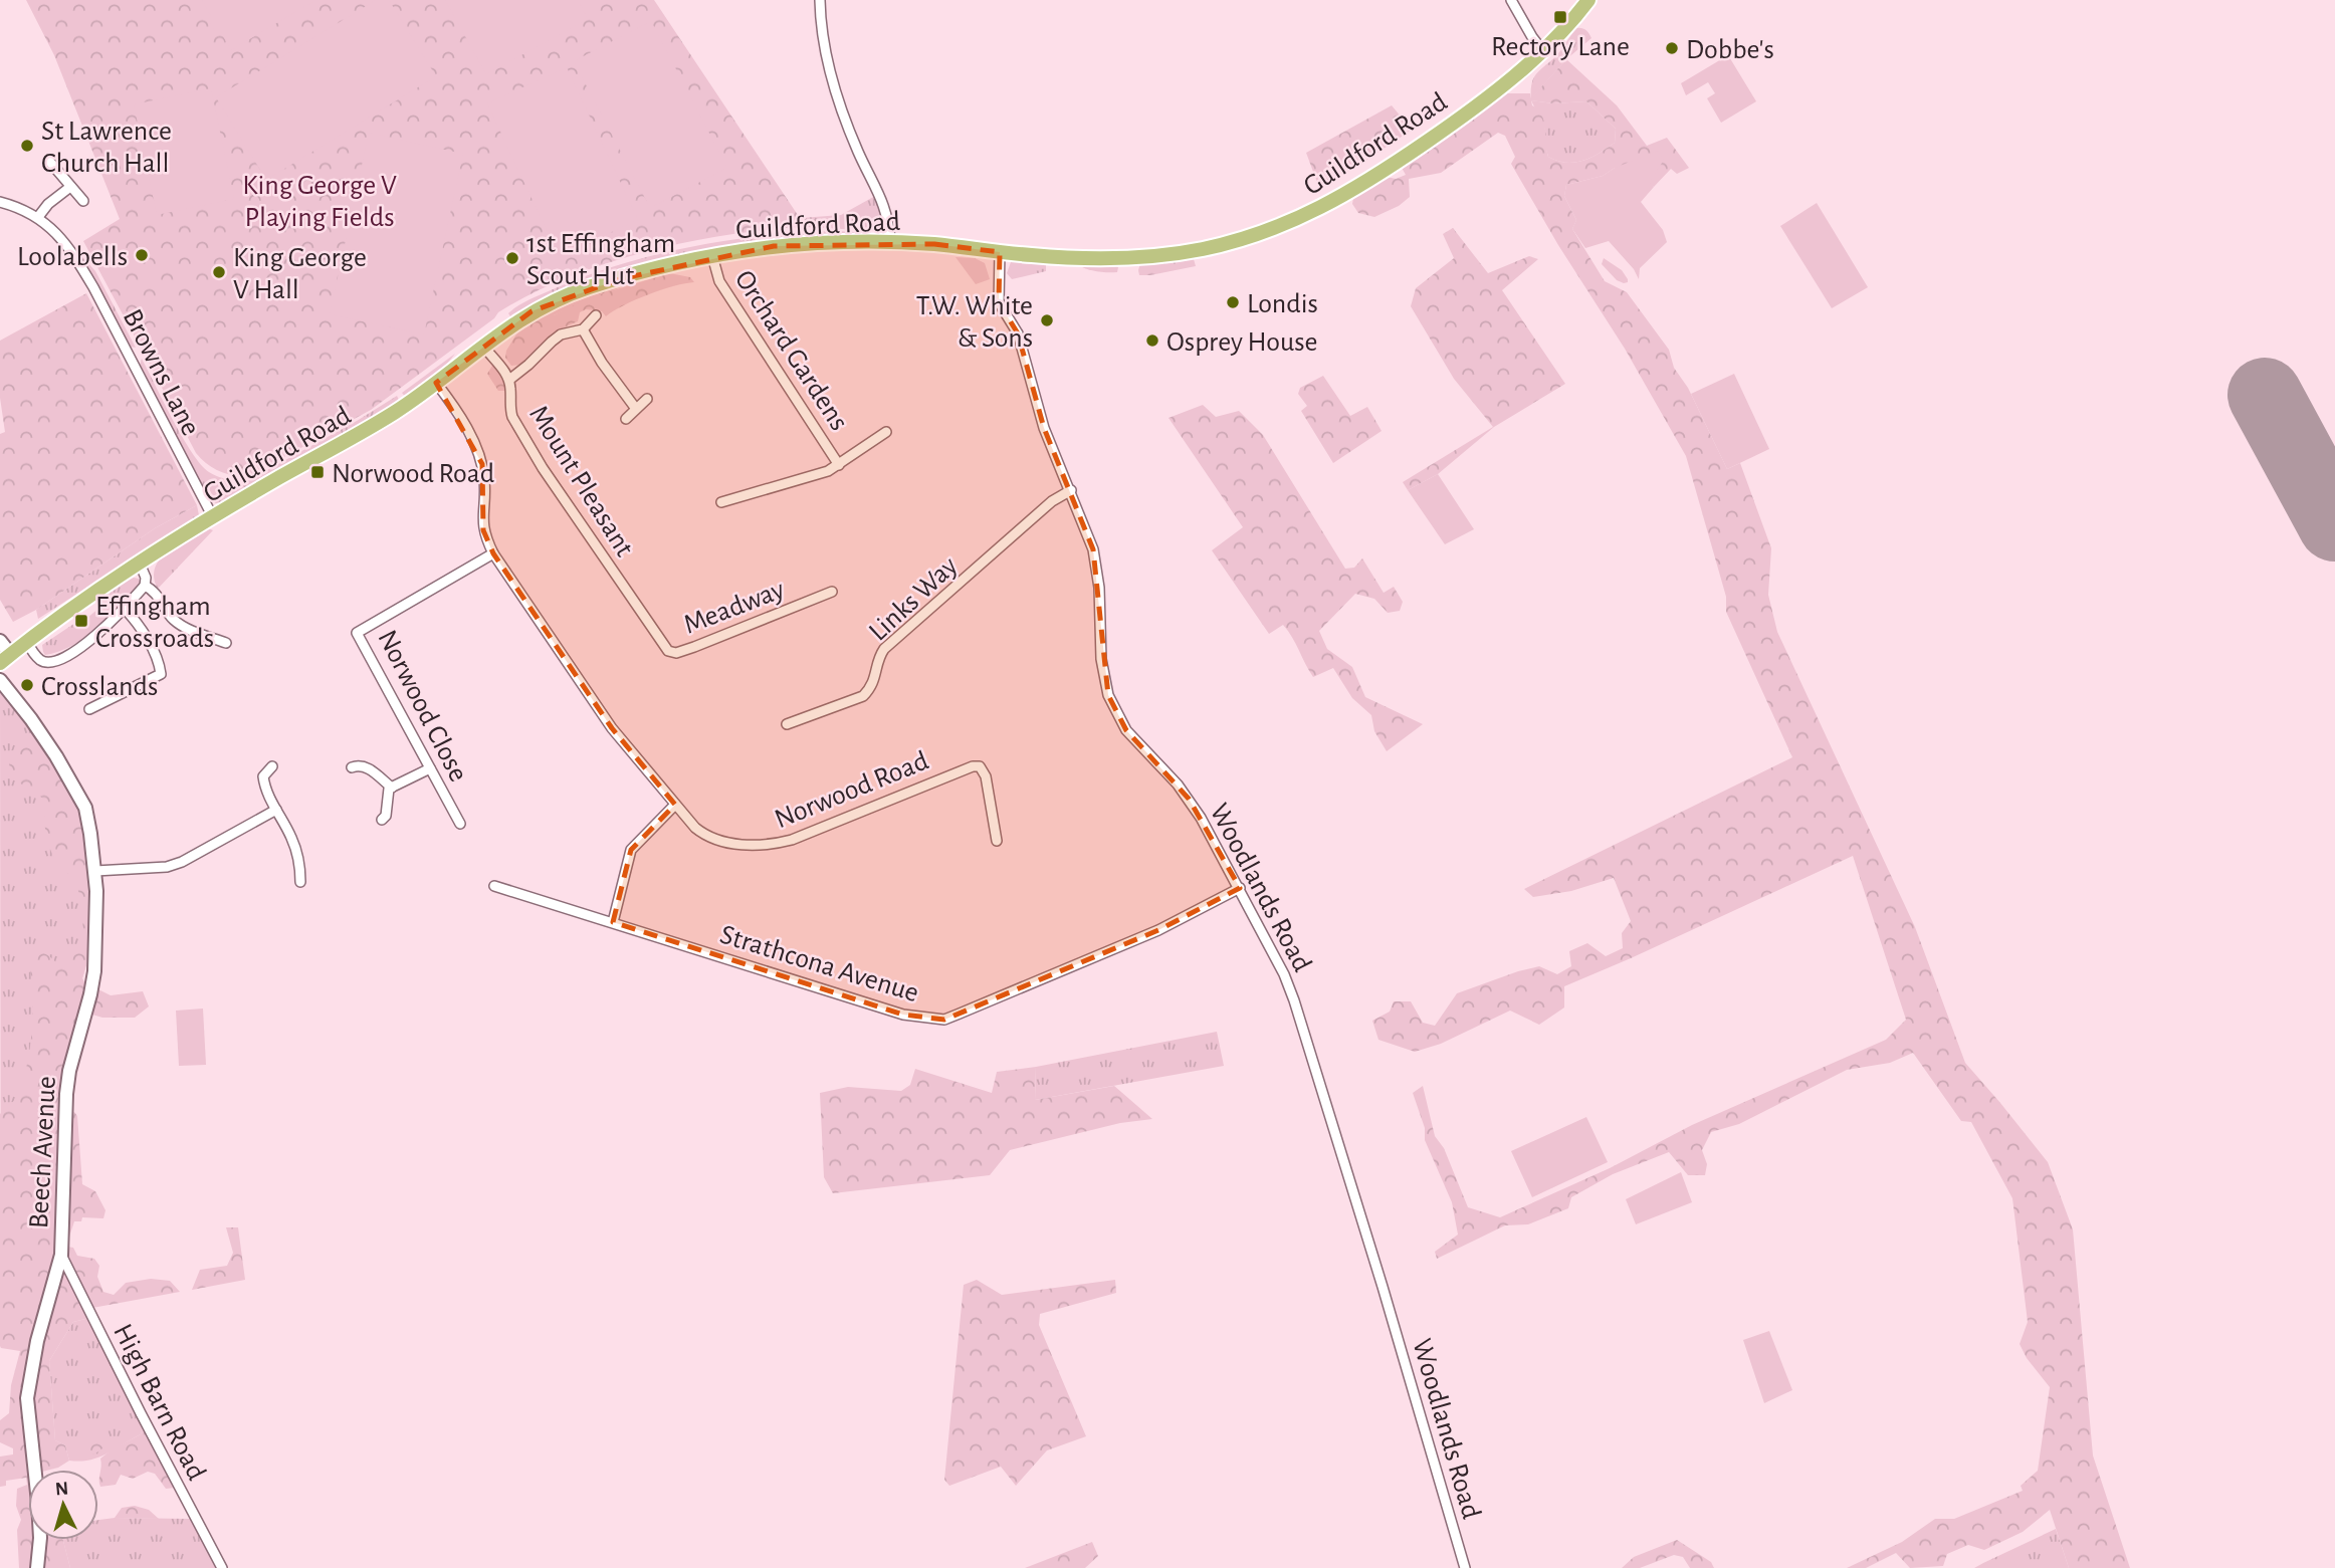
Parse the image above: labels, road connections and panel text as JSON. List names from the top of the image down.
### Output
{
  "streets": {
    "main road": ["Guildford Road"],
    "street": [
      "Orchard Gardens",
      "Browns Lane",
      "Mount Pleasant",
      "Links Way",
      "Meadway",
      "Norwood Close",
      "Norwood Road",
      "Woodlands Road",
      "Strathcona Avenue",
      "Beech Avenue",
      "High Barn Road"
    ]
  },
  "crossings": [
    ["Guildford Road", "Orchard Gardens"],
    ["Guildford Road", "Browns Lane"],
    ["Guildford Road", "Mount Pleasant"],
    ["Guildford Road", "Norwood Road"],
    ["Guildford Road", "Woodlands Road"],
    ["Mount Pleasant", "Meadway"],
    ["Links Way", "Woodlands Road"],
    ["Norwood Close", "Norwood Road"],
    ["Woodlands Road", "Strathcona Avenue"],
    ["Beech Avenue", "High Barn Road"]
  ],
  "parks": ["King George V Playing Fields"],
  "places": {
    "transit": ["Rectory Lane", "Norwood Road", "Effingham Crossroads"],
    "other": [
      "Dobbe's",
      "St Lawrence Church Hall",
      "Loolabells",
      "1st Effingham Scout Hut",
      "King George V Hall",
      "Londis",
      "T.W. White & Sons",
      "Osprey House",
      "Crosslands"
    ]
  },
  "north": "top"
}
